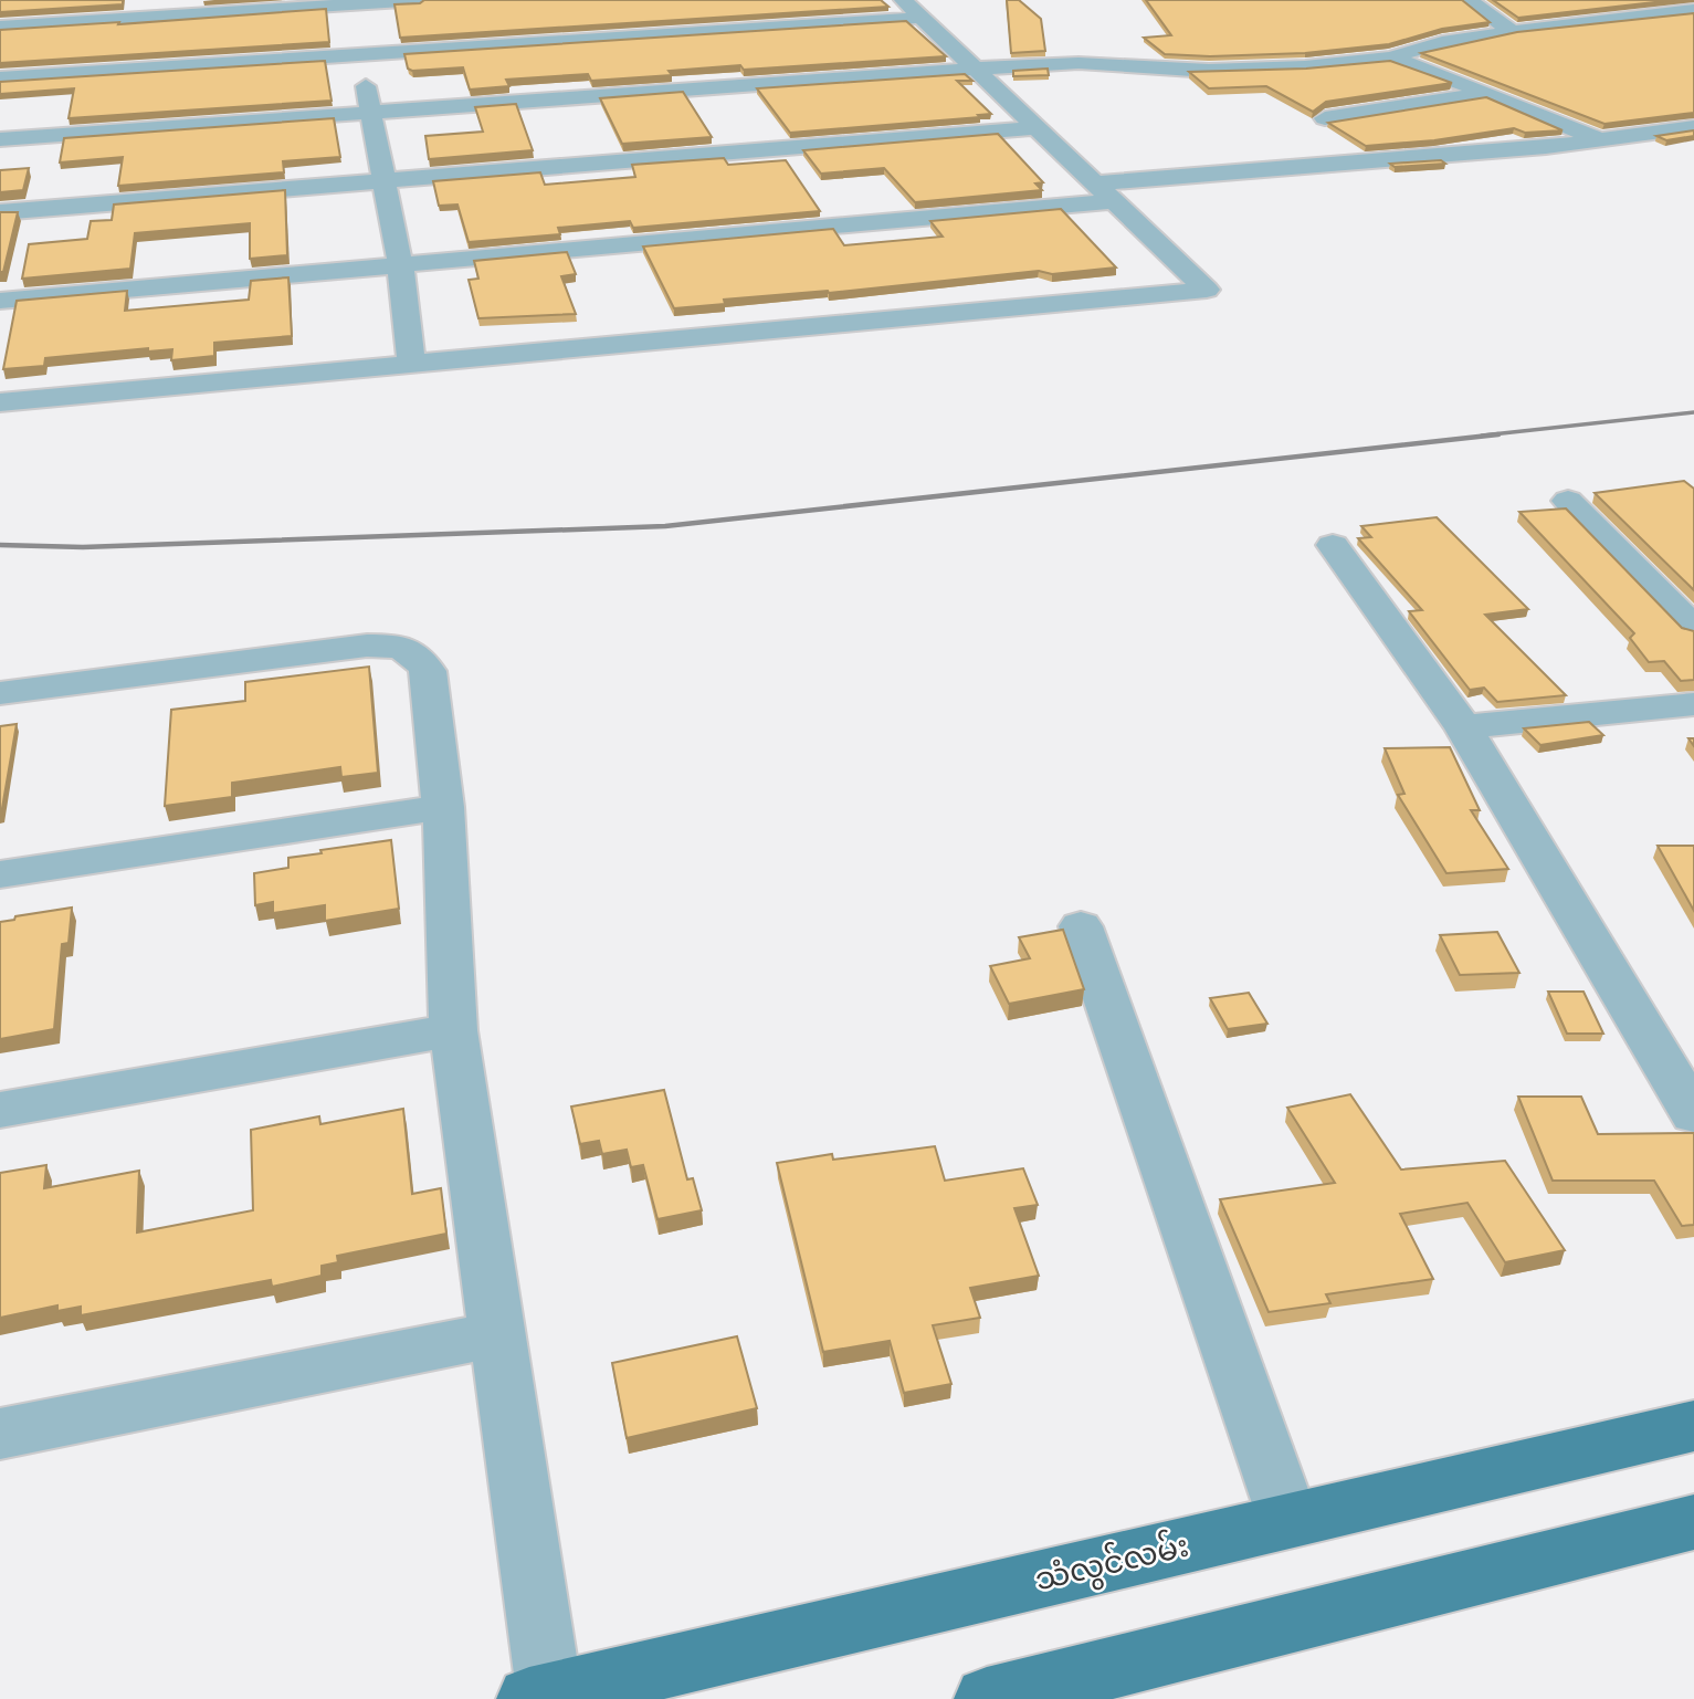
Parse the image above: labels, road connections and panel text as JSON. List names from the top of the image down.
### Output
{
  "streets": {
    "main road": ["သံလွင်လမ်း"]
  }
}
